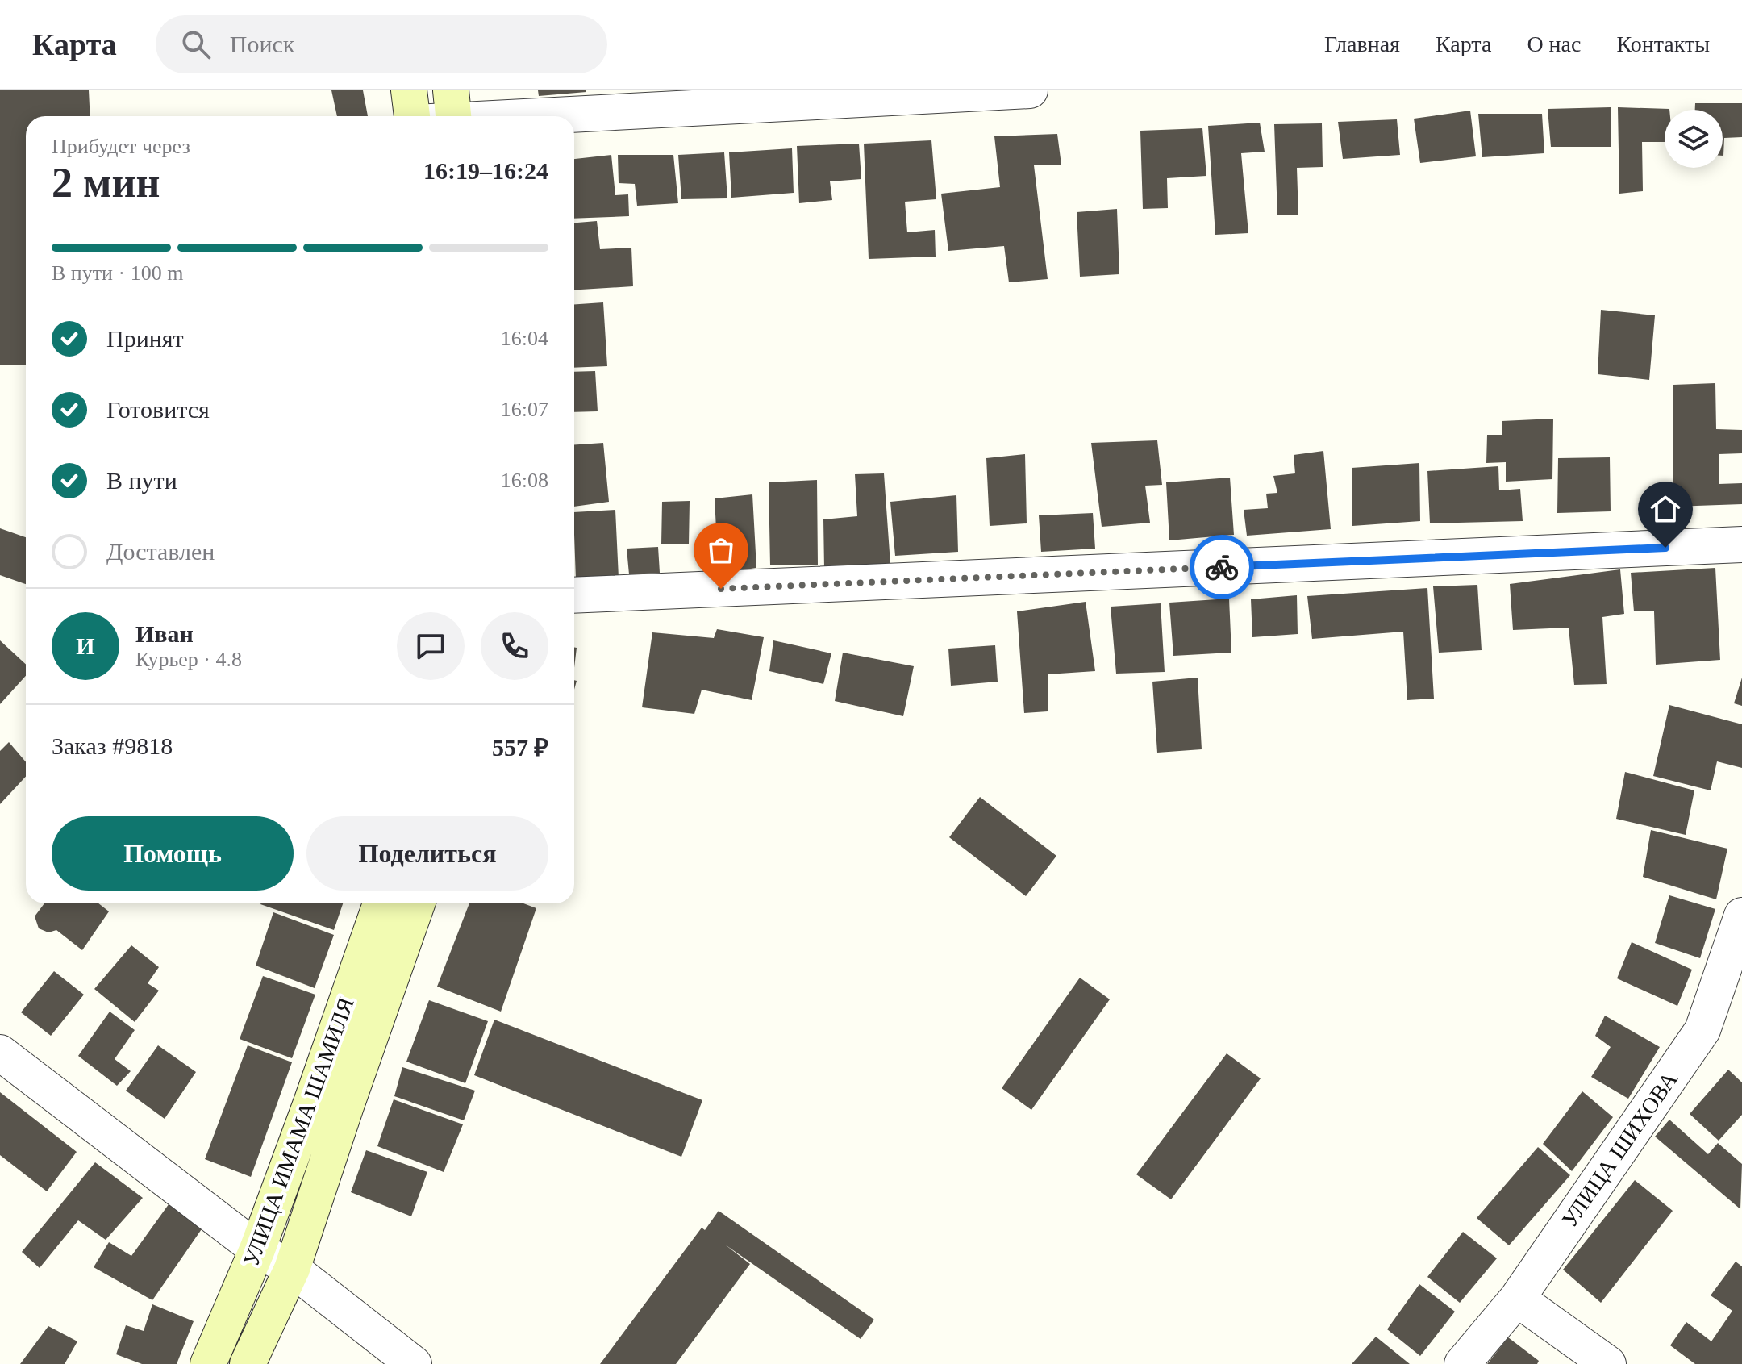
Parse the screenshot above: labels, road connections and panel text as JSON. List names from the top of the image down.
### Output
{
  "streets": {
    "main road": ["УЛИЦА ИМАМА ШАМИЛЯ"],
    "street": ["УЛИЦА ШИХОВА"]
  },
  "page": {
    "header": "Карта",
    "search": "Поиск",
    "nav": [
      "Главная",
      "Карта",
      "О нас",
      "Контакты"
    ],
    "heading": ["2 мин", "Прибудет через", "16:19–16:24"],
    "panel": [
      "Иван",
      "Курьер · 4.8",
      "Заказ #9818",
      "557 ₽"
    ],
    "bar": "В пути · 100 m",
    "list": [
      ["Принят", "16:04"],
      ["Готовится", "16:07"],
      ["В пути", "16:08"],
      "Доставлен"
    ],
    "round": "И",
    "buttons": ["Помощь", "Поделиться"]
  }
}
